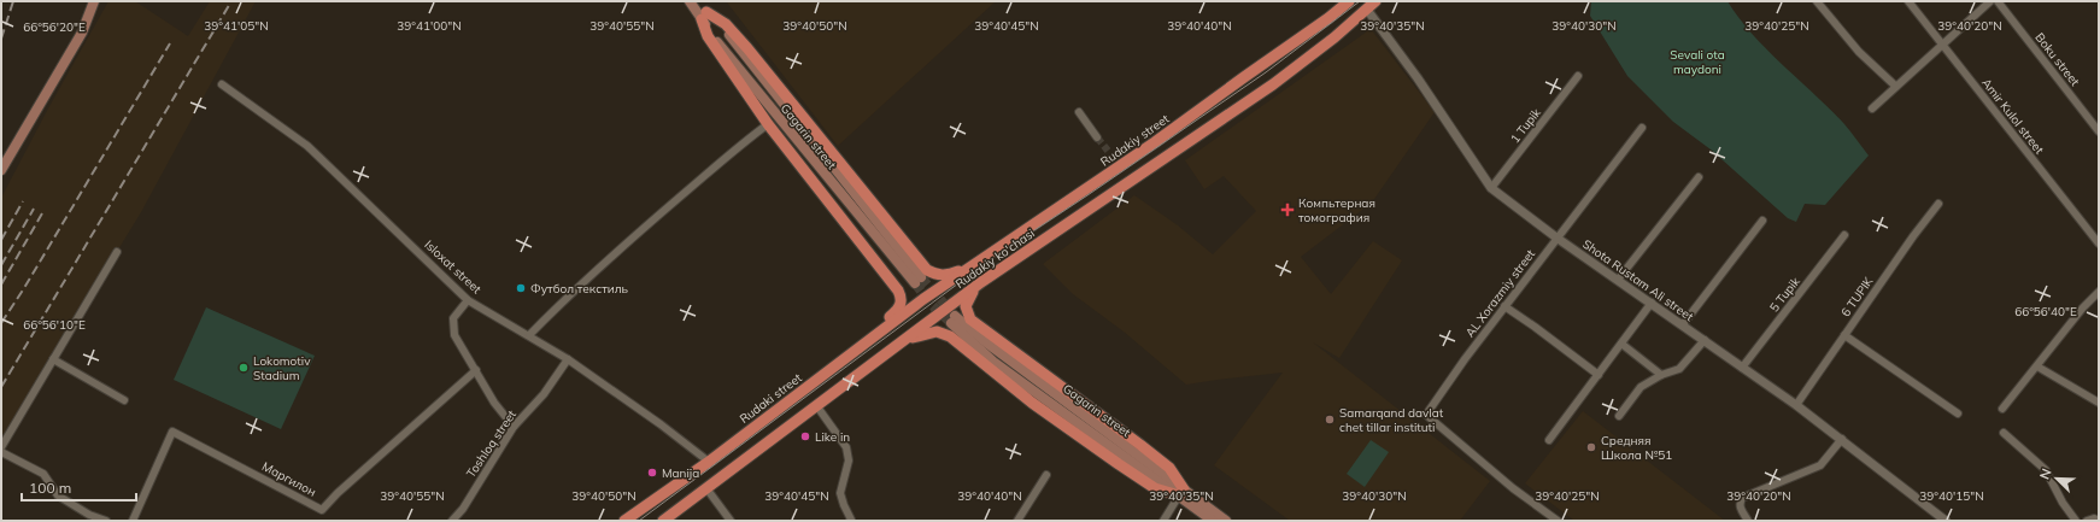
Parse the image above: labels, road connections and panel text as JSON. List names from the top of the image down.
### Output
{
  "streets": {
    "main road": [
      "Gagarin street",
      "Rudakiy street",
      "Rudakiy ko'chasi",
      "Rudaki street"
    ],
    "street": [
      "Boku street",
      "Amir Kulol street",
      "1 Tupik",
      "Isloxat street",
      "Shota Rustam Ali street",
      "AL Xorazmiy street",
      "5 Tupik",
      "6 TUPIK",
      "Toshloq street",
      "Маргилон"
    ]
  },
  "crossings": [
    ["1 Tupik", "Shota Rustam Ali street"],
    ["Rudakiy street", "Rudaki street"],
    ["Isloxat street", "Rudaki street"],
    ["Isloxat street", "Toshloq street"],
    ["Shota Rustam Ali street", "AL Xorazmiy street"],
    ["Shota Rustam Ali street", "5 Tupik"],
    ["Shota Rustam Ali street", "6 TUPIK"]
  ],
  "parks": ["Sevali ota maydoni"],
  "places": {
    "health": ["Компьтерная томография"],
    "other": [
      "Футбол текстиль",
      "Lokomotiv Stadium",
      "Samarqand davlat chet tillar instituti",
      "Like in",
      "Средняя Школа №51",
      "Manija"
    ]
  },
  "scale_bar": "100 m",
  "north": "top left",
  "coordinates": [
    "39°41'00\"N",
    "39°40'45\"N",
    "39°40'30\"N",
    "39°40'20\"N",
    "39°41'05\"N",
    "39°40'55\"N",
    "39°40'50\"N",
    "39°40'40\"N",
    "39°40'35\"N",
    "39°40'25\"N",
    "66°56'20\"E",
    "66°56'40\"E",
    "66°56'10\"E",
    "39°40'15\"N"
  ]
}
